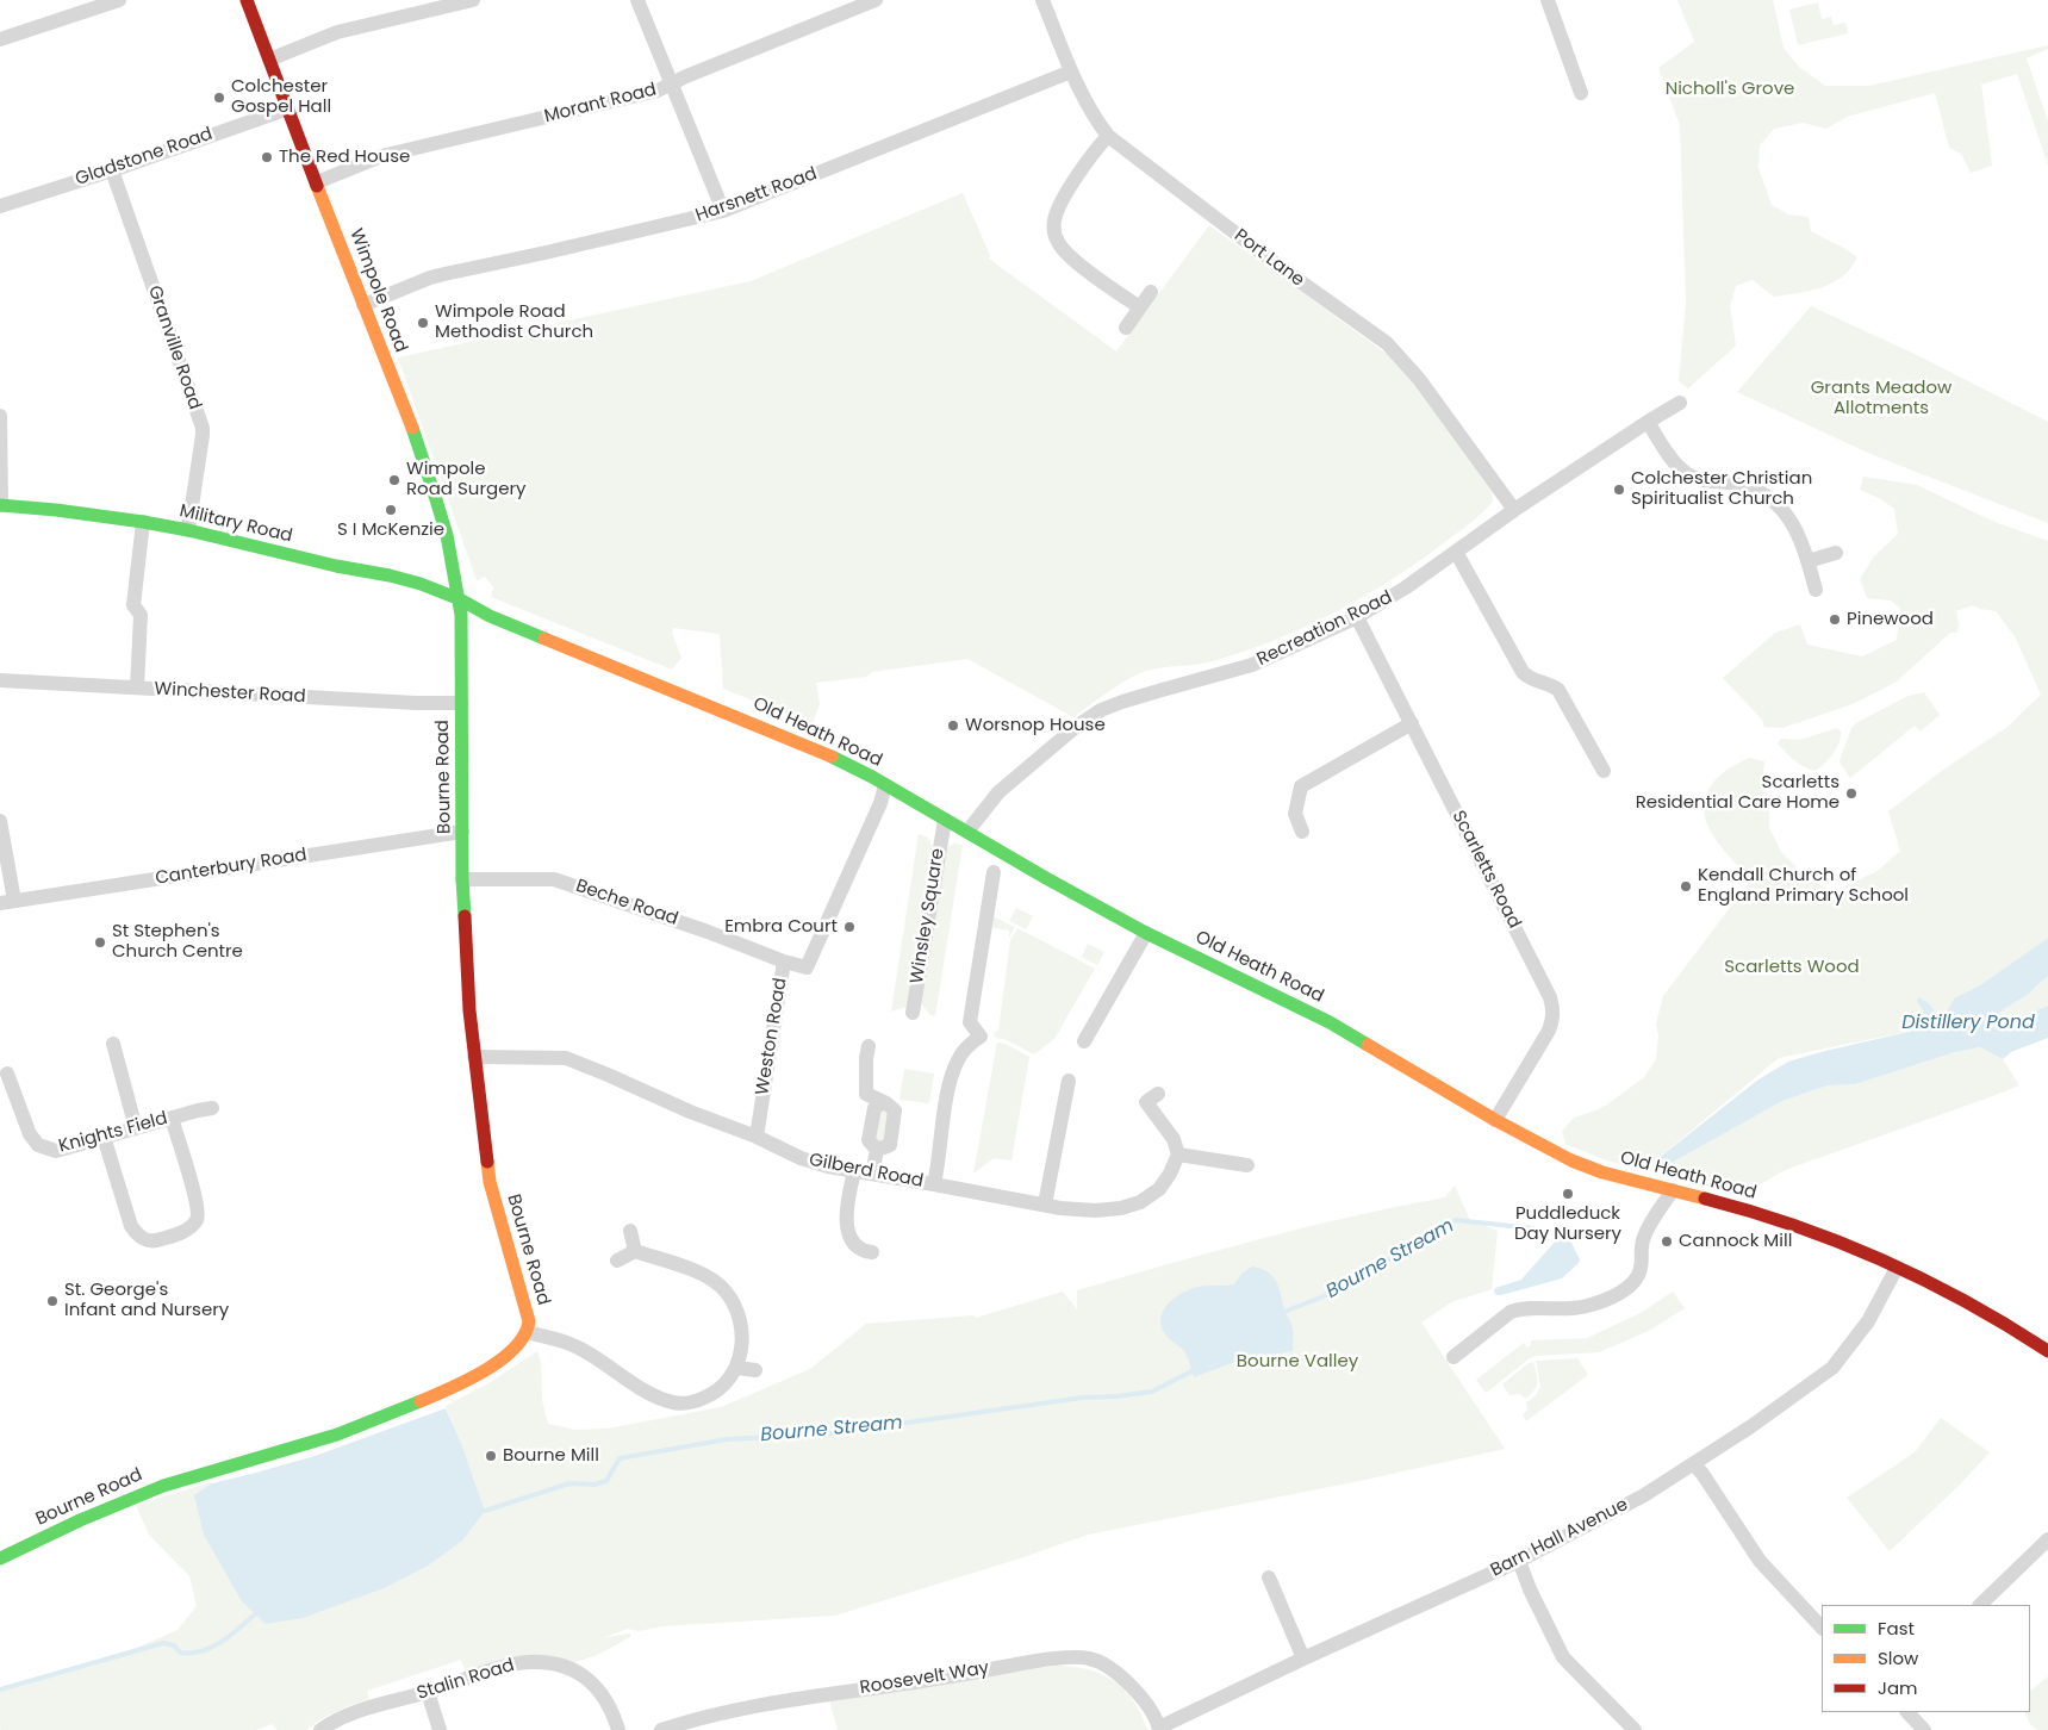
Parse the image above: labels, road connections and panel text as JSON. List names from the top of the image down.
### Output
{
  "streets": {
    "street": [
      "Morant Road",
      "Gladstone Road",
      "Harsnett Road",
      "Port Lane",
      "Wimpole Road",
      "Granville Road",
      "Military Road",
      "Recreation Road",
      "Winchester Road",
      "Old Heath Road",
      "Bourne Road",
      "Canterbury Road",
      "Scarletts Road",
      "Beche Road",
      "Winsley Square",
      "Weston Road",
      "Knights Field",
      "Gilberd Road",
      "Barn Hall Avenue",
      "Roosevelt Way",
      "Stalin Road"
    ]
  },
  "crossings": [
    ["Morant Road", "Wimpole Road"],
    ["Gladstone Road", "Wimpole Road"],
    ["Gladstone Road", "Granville Road"],
    ["Harsnett Road", "Port Lane"],
    ["Harsnett Road", "Wimpole Road"],
    ["Port Lane", "Recreation Road"],
    ["Wimpole Road", "Military Road"],
    ["Wimpole Road", "Old Heath Road"],
    ["Wimpole Road", "Bourne Road"],
    ["Granville Road", "Military Road"],
    ["Military Road", "Old Heath Road"],
    ["Military Road", "Bourne Road"],
    ["Recreation Road", "Old Heath Road"],
    ["Recreation Road", "Scarletts Road"],
    ["Winchester Road", "Bourne Road"],
    ["Old Heath Road", "Bourne Road"],
    ["Old Heath Road", "Scarletts Road"],
    ["Old Heath Road", "Winsley Square"],
    ["Old Heath Road", "Weston Road"],
    ["Old Heath Road", "Barn Hall Avenue"],
    ["Bourne Road", "Canterbury Road"],
    ["Bourne Road", "Beche Road"],
    ["Bourne Road", "Gilberd Road"],
    ["Beche Road", "Weston Road"],
    ["Weston Road", "Gilberd Road"],
    ["Barn Hall Avenue", "Roosevelt Way"]
  ],
  "water": ["Distillery Pond", "Bourne Stream"],
  "parks": [
    "Nicholl's Grove",
    "Grants Meadow Allotments",
    "Scarletts Wood",
    "Bourne Valley"
  ],
  "places": [
    "Colchester Gospel Hall",
    "The Red House",
    "Wimpole Road Methodist Church",
    "Wimpole Road Surgery",
    "Colchester Christian Spiritualist Church",
    "S I McKenzie",
    "Pinewood",
    "Worsnop House",
    "Scarletts Residential Care Home",
    "Kendall Church of England Primary School",
    "Embra Court",
    "St Stephen's Church Centre",
    "Puddleduck Day Nursery",
    "Cannock Mill",
    "St. George's Infant and Nursery",
    "Bourne Mill"
  ],
  "legend": ["Fast", "Slow", "Jam"]
}
